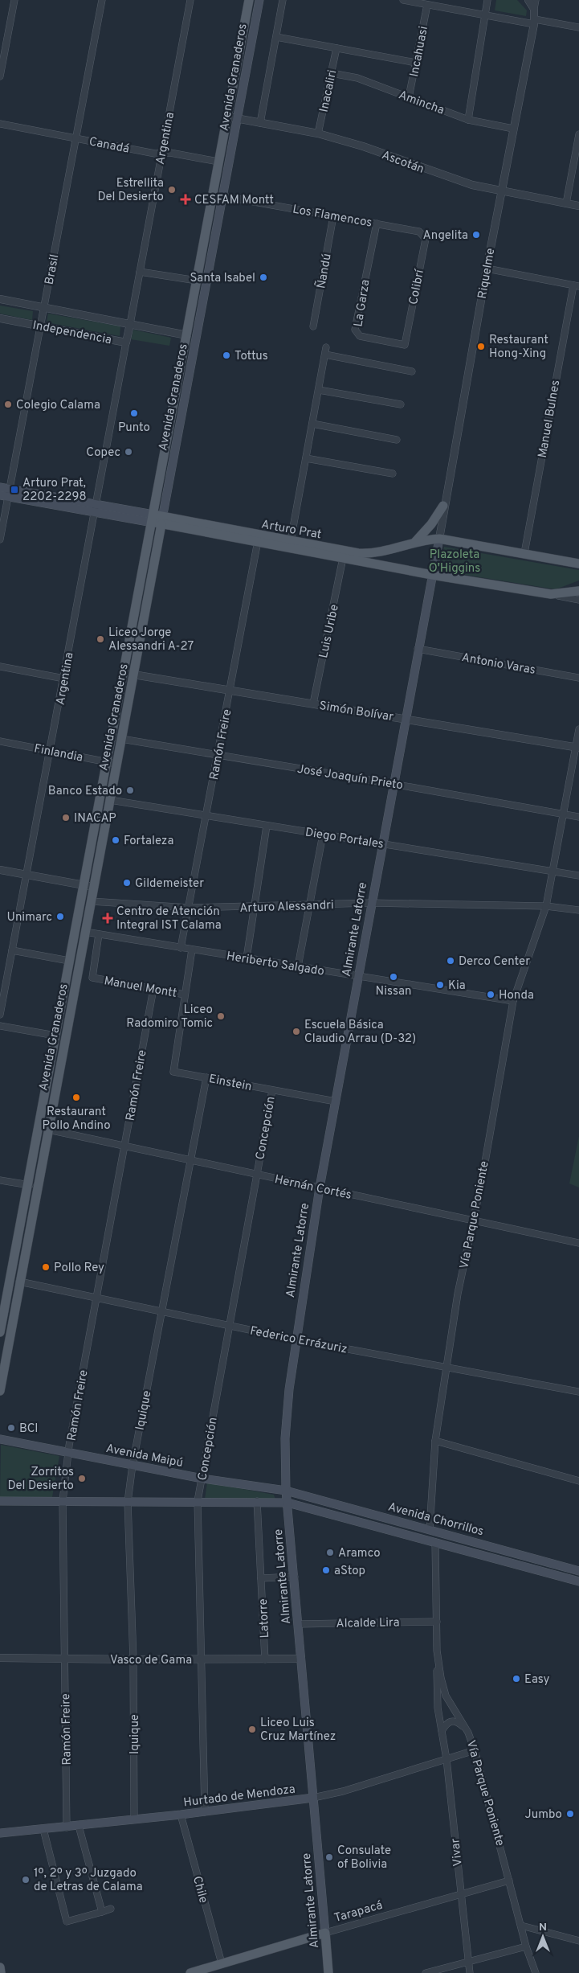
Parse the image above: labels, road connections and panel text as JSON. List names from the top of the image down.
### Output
{
  "streets": {
    "main road": [
      "Avenida Granaderos",
      "Arturo Prat",
      "Almirante Latorre",
      "Avenida Maipú",
      "Avenida Chorrillos",
      "Hurtado de Mendoza",
      "Tarapacá"
    ],
    "street": [
      "Incahuasi",
      "Inacaliri",
      "Amincha",
      "Argentina",
      "Canadá",
      "Ascotán",
      "Los Flamencos",
      "Brasil",
      "Ñandú",
      "Riquelme",
      "Colibrí",
      "La Garza",
      "Independencia",
      "Manuel Bulnes",
      "Luis Uribe",
      "Antonio Varas",
      "Simón Bolívar",
      "Ramón Freire",
      "Finlandia",
      "José Joaquín Prieto",
      "Diego Portales",
      "Arturo Alessandri",
      "Heriberto Salgado",
      "Manuel Montt",
      "Einstein",
      "Concepción",
      "Hernán Cortés",
      "Vía Parque Poniente",
      "Federico Errázuriz",
      "Iquique",
      "Latorre",
      "Alcalde Lira",
      "Vasco de Gama",
      "Vivar",
      "Chile"
    ]
  },
  "crossings": [
    ["Incahuasi", "Amincha"],
    ["Avenida Granaderos", "Canadá"],
    ["Avenida Granaderos", "Ascotán"],
    ["Avenida Granaderos", "Los Flamencos"],
    ["Avenida Granaderos", "Independencia"],
    ["Avenida Granaderos", "Arturo Prat"],
    ["Avenida Granaderos", "Simón Bolívar"],
    ["Avenida Granaderos", "Finlandia"],
    ["Avenida Granaderos", "José Joaquín Prieto"],
    ["Avenida Granaderos", "Diego Portales"],
    ["Avenida Granaderos", "Arturo Alessandri"],
    ["Avenida Granaderos", "Heriberto Salgado"],
    ["Avenida Granaderos", "Hernán Cortés"],
    ["Avenida Granaderos", "Federico Errázuriz"],
    ["Inacaliri", "Amincha"],
    ["Inacaliri", "Ascotán"],
    ["Amincha", "Riquelme"],
    ["Argentina", "Canadá"],
    ["Argentina", "Independencia"],
    ["Argentina", "Arturo Prat"],
    ["Argentina", "Finlandia"],
    ["Canadá", "Brasil"],
    ["Ascotán", "Riquelme"],
    ["Los Flamencos", "Ñandú"],
    ["Los Flamencos", "Colibrí"],
    ["Los Flamencos", "La Garza"],
    ["Brasil", "Independencia"],
    ["Brasil", "Arturo Prat"],
    ["Riquelme", "Arturo Prat"],
    ["Riquelme", "Almirante Latorre"],
    ["Colibrí", "La Garza"],
    ["Manuel Bulnes", "Arturo Prat"],
    ["Arturo Prat", "Luis Uribe"],
    ["Arturo Prat", "Ramón Freire"],
    ["Arturo Prat", "Almirante Latorre"],
    ["Luis Uribe", "Simón Bolívar"],
    ["Antonio Varas", "Almirante Latorre"],
    ["Simón Bolívar", "Ramón Freire"],
    ["Simón Bolívar", "Almirante Latorre"],
    ["Simón Bolívar", "Vía Parque Poniente"],
    ["Ramón Freire", "José Joaquín Prieto"],
    ["Ramón Freire", "Diego Portales"],
    ["Ramón Freire", "Arturo Alessandri"],
    ["Ramón Freire", "Heriberto Salgado"],
    ["Ramón Freire", "Manuel Montt"],
    ["Ramón Freire", "Hernán Cortés"],
    ["Ramón Freire", "Federico Errázuriz"],
    ["Ramón Freire", "Avenida Maipú"],
    ["Ramón Freire", "Vasco de Gama"],
    ["Ramón Freire", "Hurtado de Mendoza"],
    ["José Joaquín Prieto", "Almirante Latorre"],
    ["José Joaquín Prieto", "Vía Parque Poniente"],
    ["Diego Portales", "Almirante Latorre"],
    ["Diego Portales", "Vía Parque Poniente"],
    ["Arturo Alessandri", "Almirante Latorre"],
    ["Arturo Alessandri", "Vía Parque Poniente"],
    ["Almirante Latorre", "Heriberto Salgado"],
    ["Almirante Latorre", "Einstein"],
    ["Almirante Latorre", "Hernán Cortés"],
    ["Almirante Latorre", "Federico Errázuriz"],
    ["Almirante Latorre", "Avenida Maipú"],
    ["Almirante Latorre", "Avenida Chorrillos"],
    ["Almirante Latorre", "Alcalde Lira"],
    ["Almirante Latorre", "Vasco de Gama"],
    ["Almirante Latorre", "Hurtado de Mendoza"],
    ["Almirante Latorre", "Tarapacá"],
    ["Heriberto Salgado", "Manuel Montt"],
    ["Heriberto Salgado", "Vía Parque Poniente"],
    ["Manuel Montt", "Einstein"],
    ["Einstein", "Concepción"],
    ["Einstein", "Iquique"],
    ["Concepción", "Hernán Cortés"],
    ["Concepción", "Federico Errázuriz"],
    ["Concepción", "Avenida Maipú"],
    ["Concepción", "Vasco de Gama"],
    ["Concepción", "Hurtado de Mendoza"],
    ["Hernán Cortés", "Vía Parque Poniente"],
    ["Hernán Cortés", "Iquique"],
    ["Vía Parque Poniente", "Federico Errázuriz"],
    ["Vía Parque Poniente", "Avenida Chorrillos"],
    ["Vía Parque Poniente", "Alcalde Lira"],
    ["Vía Parque Poniente", "Hurtado de Mendoza"],
    ["Vía Parque Poniente", "Vivar"],
    ["Vía Parque Poniente", "Tarapacá"],
    ["Federico Errázuriz", "Iquique"],
    ["Iquique", "Avenida Maipú"],
    ["Iquique", "Vasco de Gama"],
    ["Iquique", "Hurtado de Mendoza"],
    ["Avenida Maipú", "Avenida Chorrillos"],
    ["Latorre", "Vasco de Gama"],
    ["Hurtado de Mendoza", "Vivar"],
    ["Hurtado de Mendoza", "Chile"],
    ["Vivar", "Tarapacá"],
    ["Chile", "Tarapacá"]
  ],
  "parks": ["Plazoleta O'Higgins"],
  "places": {
    "other": [
      "Estrellita Del Desierto",
      "Angelita",
      "Santa Isabel",
      "Restaurant Hong-Xing",
      "Tottus",
      "Colegio Calama",
      "Punto",
      "Copec",
      "Liceo Jorge Alessandri A-27",
      "Banco Estado",
      "INACAP",
      "Fortaleza",
      "Gildemeister",
      "Unimarc",
      "Derco Center",
      "Nissan",
      "Kia",
      "Honda",
      "Liceo Radomiro Tomic",
      "Escuela Básica Claudio Arrau (D-32)",
      "Restaurant Pollo Andino",
      "Pollo Rey",
      "BCI",
      "Zorritos Del Desierto",
      "Aramco",
      "aStop",
      "Easy",
      "Liceo Luis Cruz Martínez",
      "Jumbo",
      "Consulate of Bolivia",
      "1º, 2º y 3º Juzgado de Letras de Calama"
    ],
    "health": ["CESFAM Montt", "Centro de Atención Integral IST Calama"],
    "transit": ["Arturo Prat, 2202-2298"]
  },
  "north": "top"
}
